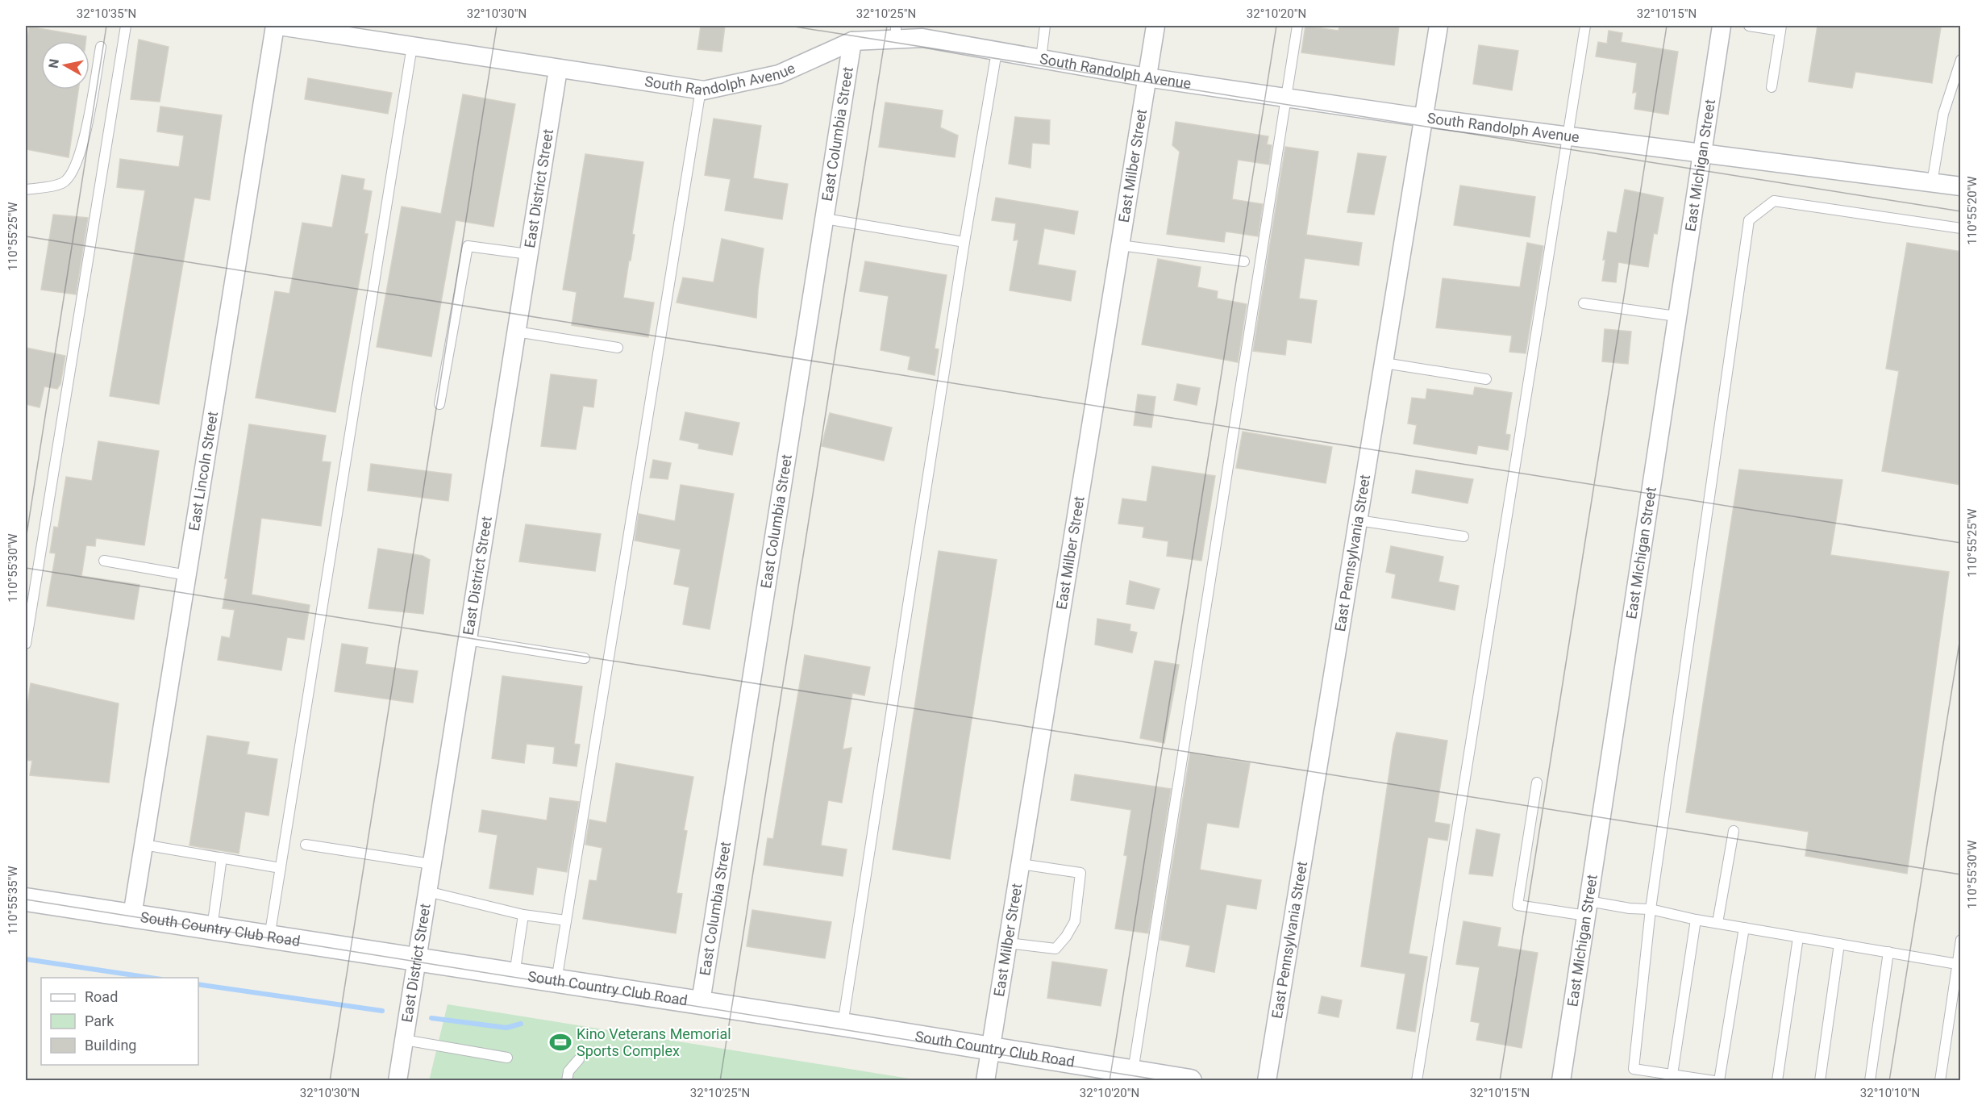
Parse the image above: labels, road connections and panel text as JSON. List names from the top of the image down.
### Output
{
  "streets": {
    "street": [
      "South Randolph Avenue",
      "East Columbia Street",
      "East Michigan Street",
      "East Milber Street",
      "East District Street",
      "East Lincoln Street",
      "East Pennsylvania Street",
      "South Country Club Road"
    ]
  },
  "crossings": [
    ["South Randolph Avenue", "East Columbia Street"],
    ["South Randolph Avenue", "East Michigan Street"],
    ["South Randolph Avenue", "East Milber Street"],
    ["South Randolph Avenue", "East District Street"],
    ["South Randolph Avenue", "East Lincoln Street"],
    ["South Randolph Avenue", "East Pennsylvania Street"],
    ["East Columbia Street", "South Country Club Road"],
    ["East Milber Street", "South Country Club Road"],
    ["East District Street", "South Country Club Road"],
    ["East Lincoln Street", "South Country Club Road"]
  ],
  "places": {
    "sports": ["Kino Veterans Memorial Sports Complex"]
  },
  "legend": ["Road", "Park", "Building"],
  "north": "left",
  "coordinates": [
    "32°10'35\"N",
    "32°10'30\"N",
    "32°10'25\"N",
    "32°10'20\"N",
    "32°10'15\"N",
    "110°55'20\"W",
    "110°55'25\"W",
    "110°55'30\"W",
    "110°55'35\"W",
    "32°10'10\"N"
  ]
}
